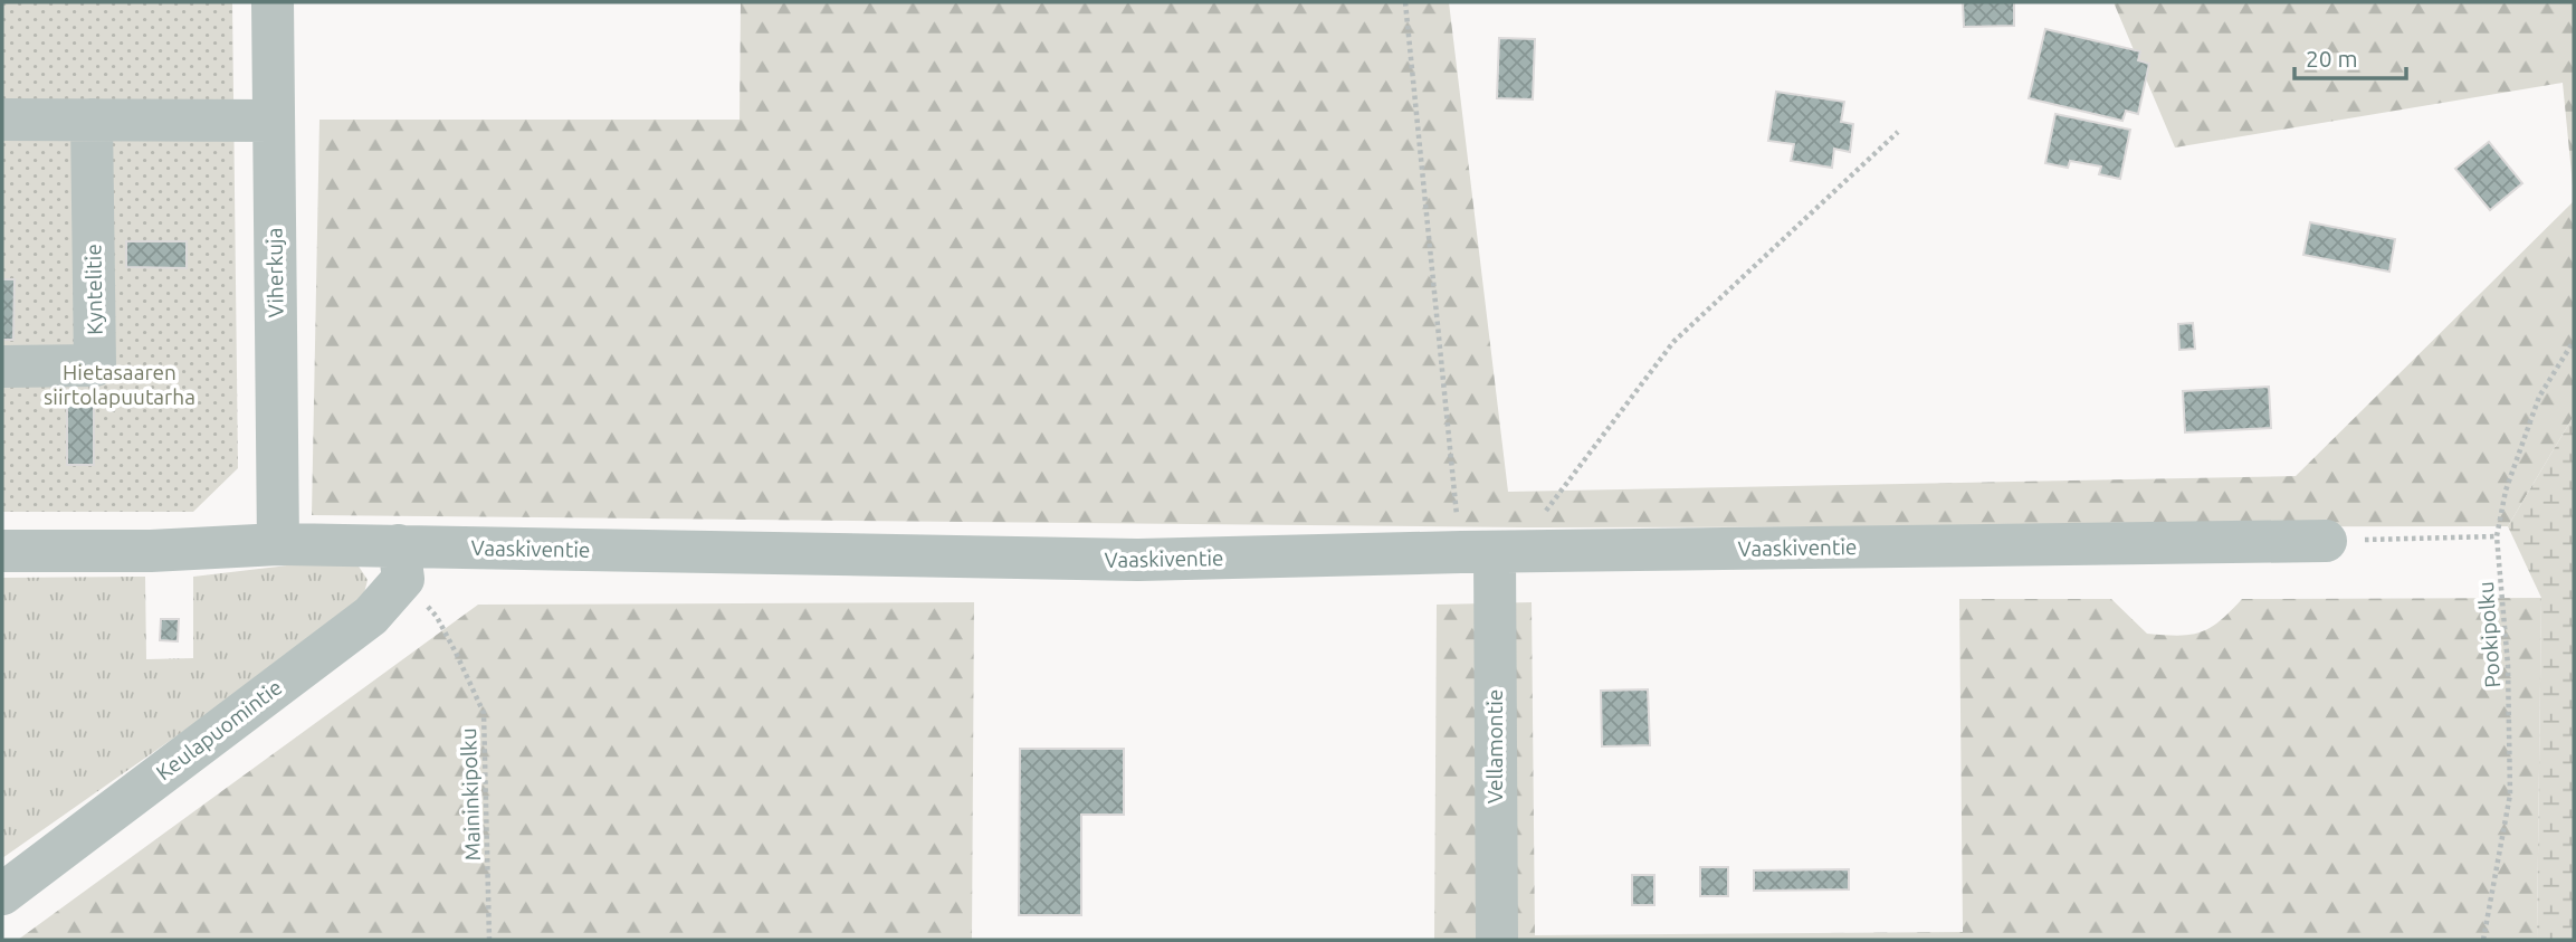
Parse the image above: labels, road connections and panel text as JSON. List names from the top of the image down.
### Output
{
  "streets": {
    "street": [
      "Viherkuja",
      "Kyntelitie",
      "Vaaskiventie",
      "Keulapuomintie",
      "Vellamontie"
    ],
    "path": ["Pookipolku", "Maininkipolku"]
  },
  "crossings": [
    ["Viherkuja", "Vaaskiventie"],
    ["Vaaskiventie", "Keulapuomintie"],
    ["Vaaskiventie", "Vellamontie"],
    ["Vaaskiventie", "Maininkipolku"],
    ["Keulapuomintie", "Maininkipolku"]
  ],
  "parks": ["Hietasaaren siirtolapuutarha"],
  "scale_bar": "20 m"
}
